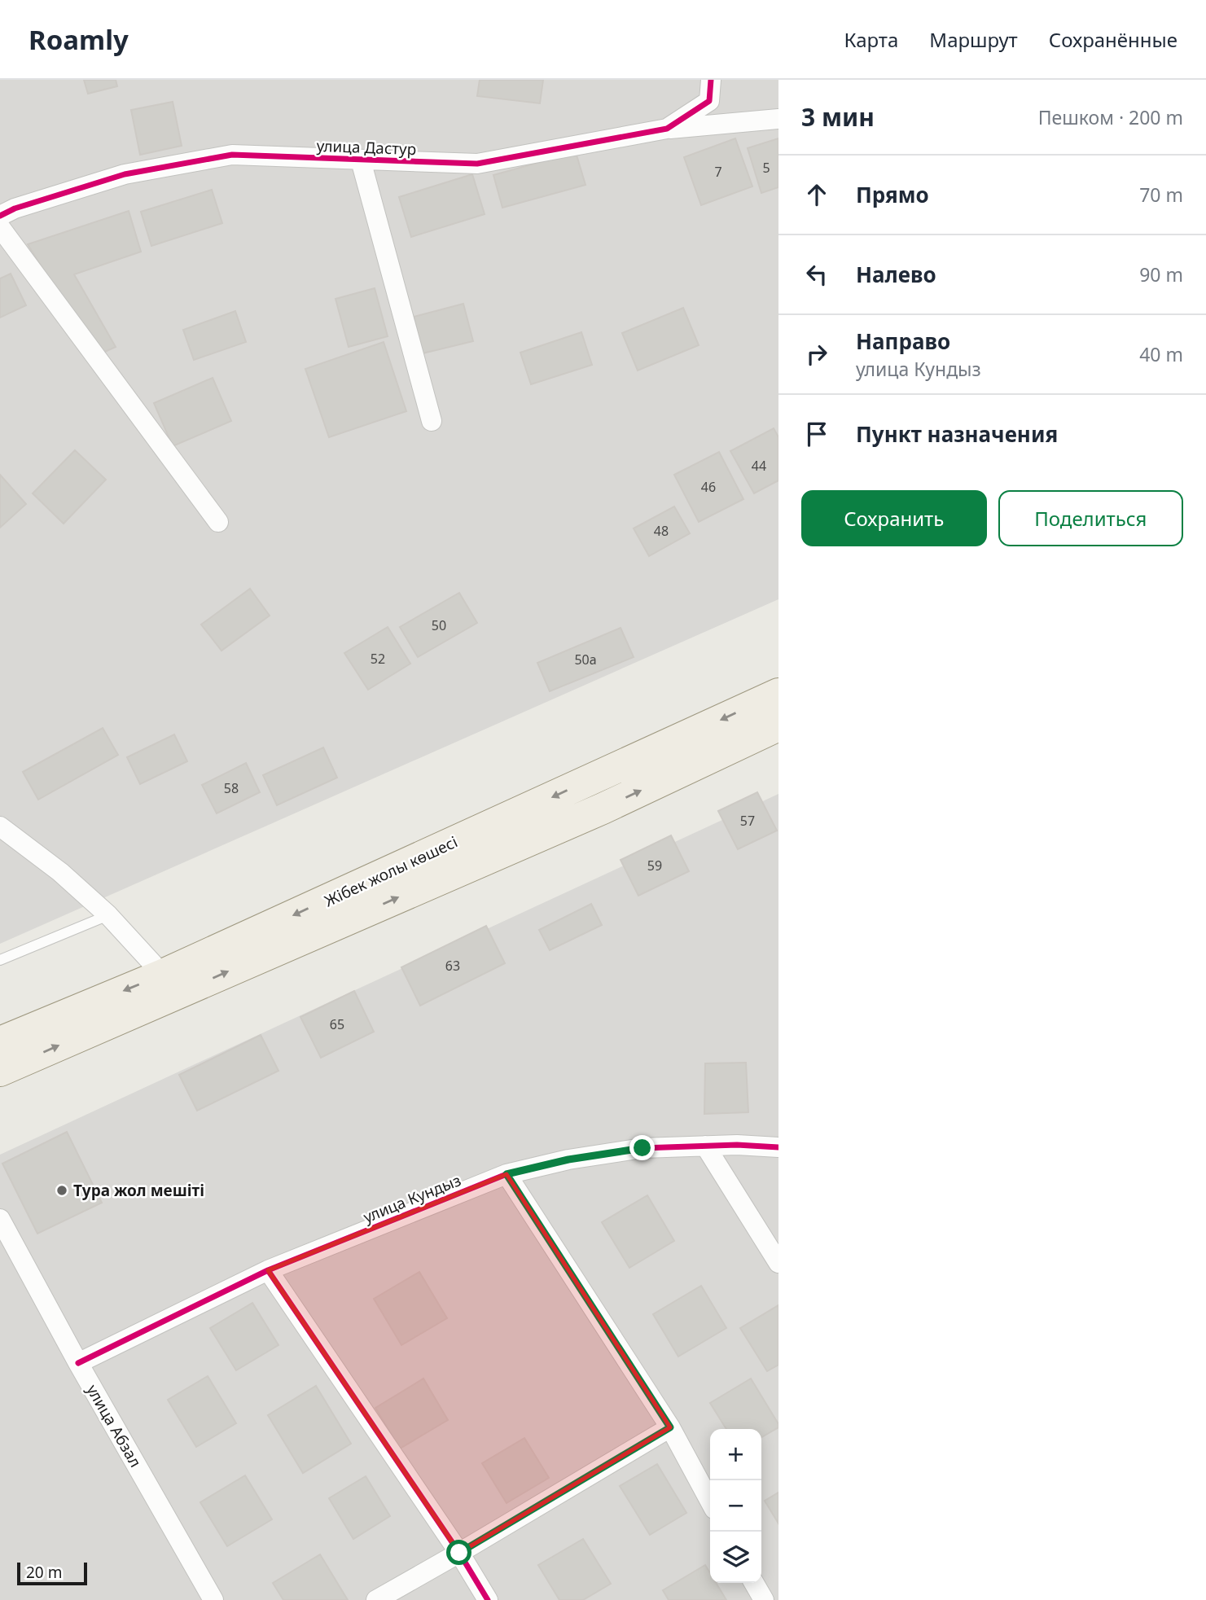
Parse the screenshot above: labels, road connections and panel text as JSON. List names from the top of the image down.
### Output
{
  "streets": {
    "main road": ["Жібек жолы көшесі"],
    "street": ["улица Дастур", "улица Кундыз", "улица Абзал"]
  },
  "crossings": [
    ["улица Кундыз", "улица Абзал"]
  ],
  "places": ["Тура жол мешіті"],
  "house_numbers": [
    "5",
    "7",
    "44",
    "46",
    "48",
    "50",
    "52",
    "50а",
    "58",
    "57",
    "59",
    "63",
    "65"
  ],
  "scale_bar": "20 m",
  "page": {
    "header": "Roamly",
    "nav": ["Карта", "Маршрут", "Сохранённые"],
    "heading": ["3 мин", "Пешком · 200 m"],
    "list": [
      ["Прямо", "70 m"],
      ["Налево", "90 m"],
      ["Направо", "улица Кундыз", "40 m"],
      "Пункт назначения"
    ],
    "buttons": ["Сохранить", "Поделиться"],
    "map_buttons": ["+", "−"],
    "scale": "20 m"
  }
}
